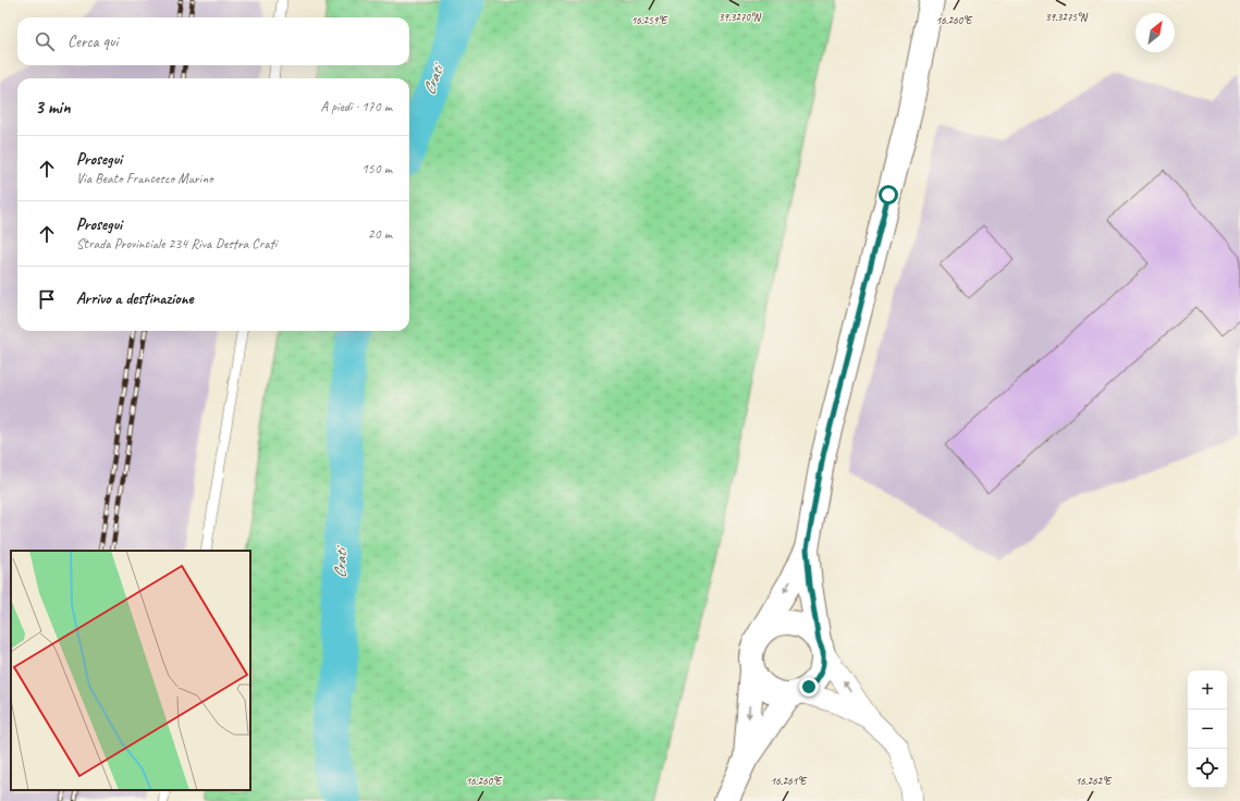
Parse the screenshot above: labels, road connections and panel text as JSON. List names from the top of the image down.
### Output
{
  "water": ["Crati"],
  "north": "top right",
  "page": {
    "search": "Cerca qui",
    "heading": ["3 min", "A piedi · 170 m"],
    "list": [
      ["Prosegui", "Via Beato Francesco Marino", "150 m"],
      ["Prosegui", "Strada Provinciale 234 Riva Destra Crati", "20 m"],
      "Arrivo a destinazione"
    ],
    "map_buttons": ["+", "−"]
  },
  "coordinates": [
    "39.3275°N",
    "39.3270°N",
    "16.259°E",
    "16.260°E",
    "16.261°E",
    "16.262°E"
  ]
}
